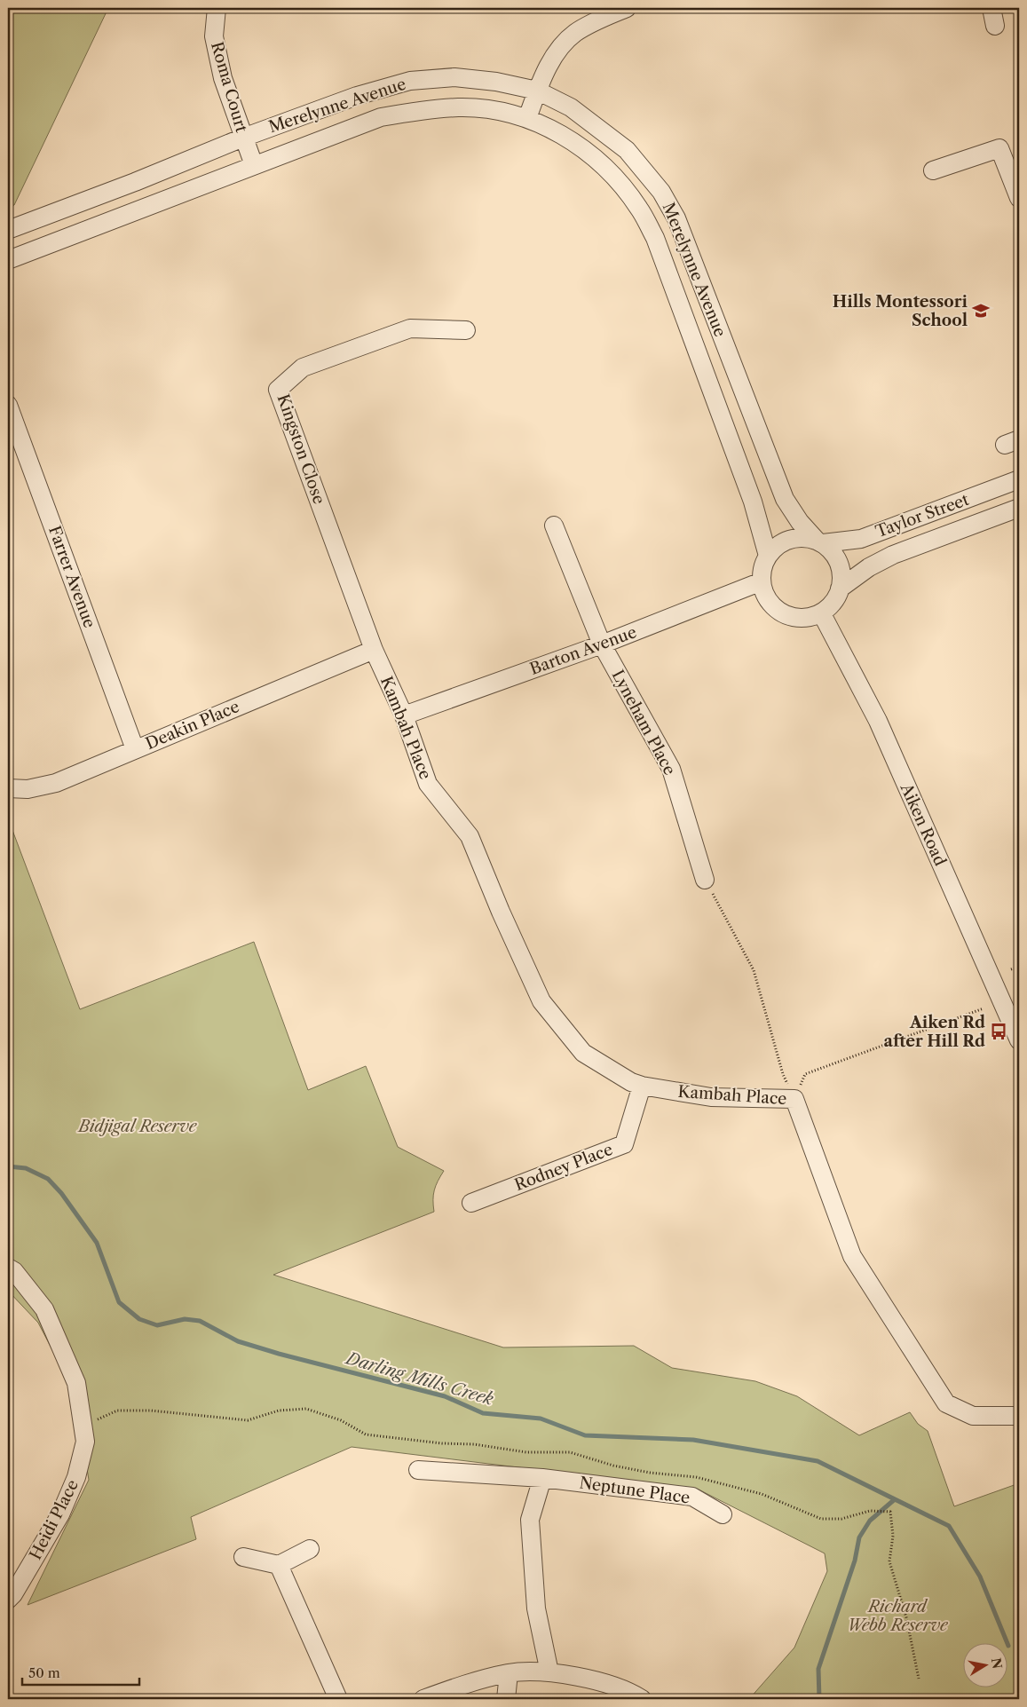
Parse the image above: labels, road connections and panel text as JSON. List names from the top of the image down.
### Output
{
  "streets": {
    "street": [
      "Roma Court",
      "Merelynne Avenue",
      "Kingston Close",
      "Taylor Street",
      "Farrer Avenue",
      "Barton Avenue",
      "Lyneham Place",
      "Deakin Place",
      "Kambah Place",
      "Aiken Road",
      "Rodney Place",
      "Neptune Place",
      "Heidi Place"
    ]
  },
  "crossings": [
    ["Roma Court", "Merelynne Avenue"],
    ["Merelynne Avenue", "Taylor Street"],
    ["Merelynne Avenue", "Barton Avenue"],
    ["Merelynne Avenue", "Aiken Road"],
    ["Kingston Close", "Deakin Place"],
    ["Kingston Close", "Kambah Place"],
    ["Taylor Street", "Barton Avenue"],
    ["Taylor Street", "Aiken Road"],
    ["Farrer Avenue", "Deakin Place"],
    ["Barton Avenue", "Lyneham Place"],
    ["Barton Avenue", "Kambah Place"],
    ["Barton Avenue", "Aiken Road"],
    ["Deakin Place", "Kambah Place"],
    ["Kambah Place", "Rodney Place"]
  ],
  "water": ["Darling Mills Creek"],
  "parks": ["Bidjigal Reserve", "Richard Webb Reserve"],
  "places": {
    "school or university": ["Hills Montessori School"],
    "bus stop": ["Aiken Rd after Hill Rd"]
  },
  "scale_bar": "50 m",
  "north": "right"
}
